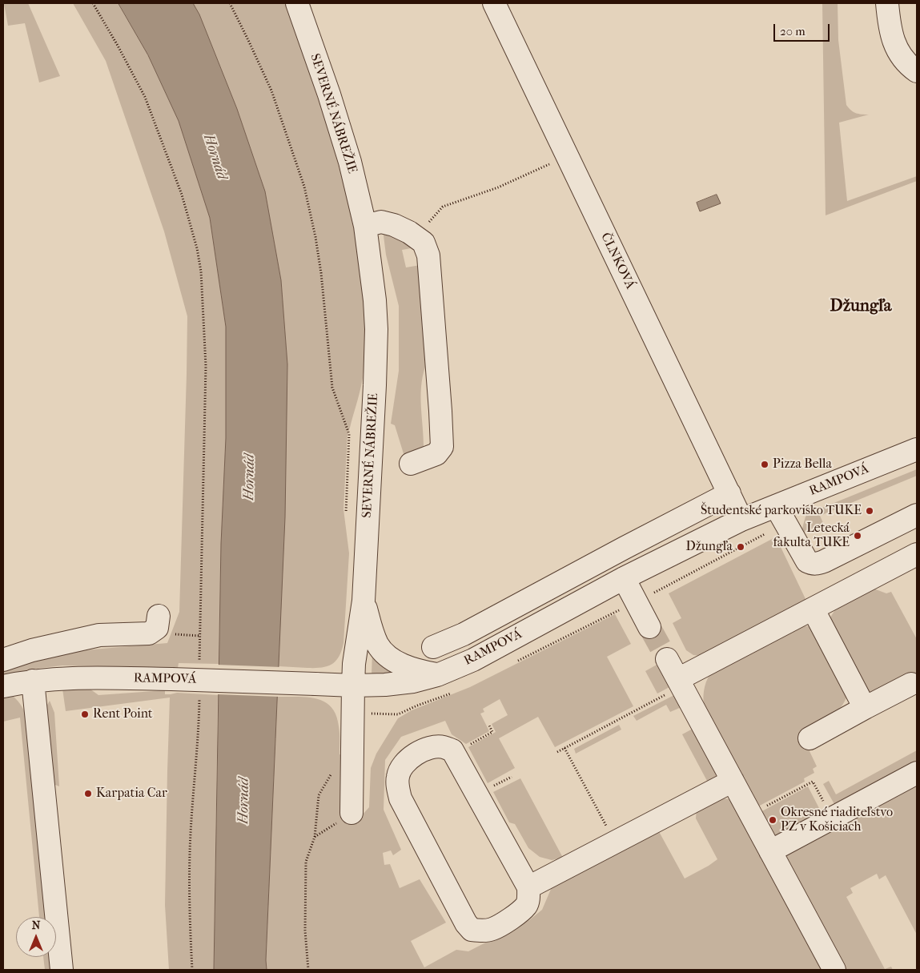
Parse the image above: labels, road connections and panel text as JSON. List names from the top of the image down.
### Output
{
  "streets": {
    "street": ["SEVERNÉ NÁBREŽIE", "ČLNKOVÁ", "RAMPOVÁ"]
  },
  "crossings": [
    ["SEVERNÉ NÁBREŽIE", "RAMPOVÁ"],
    ["ČLNKOVÁ", "RAMPOVÁ"]
  ],
  "districts": ["Džungľa"],
  "water": ["Hornád"],
  "places": [
    "Pizza Bella",
    "Študentské parkovisko TUKE",
    "Letecká fakulta TUKE",
    "Džungľa",
    "Rent Point",
    "Karpatia Car",
    "Okresné riaditeľstvo PZ v Košiciach"
  ],
  "scale_bar": "20 m",
  "north": "top"
}
